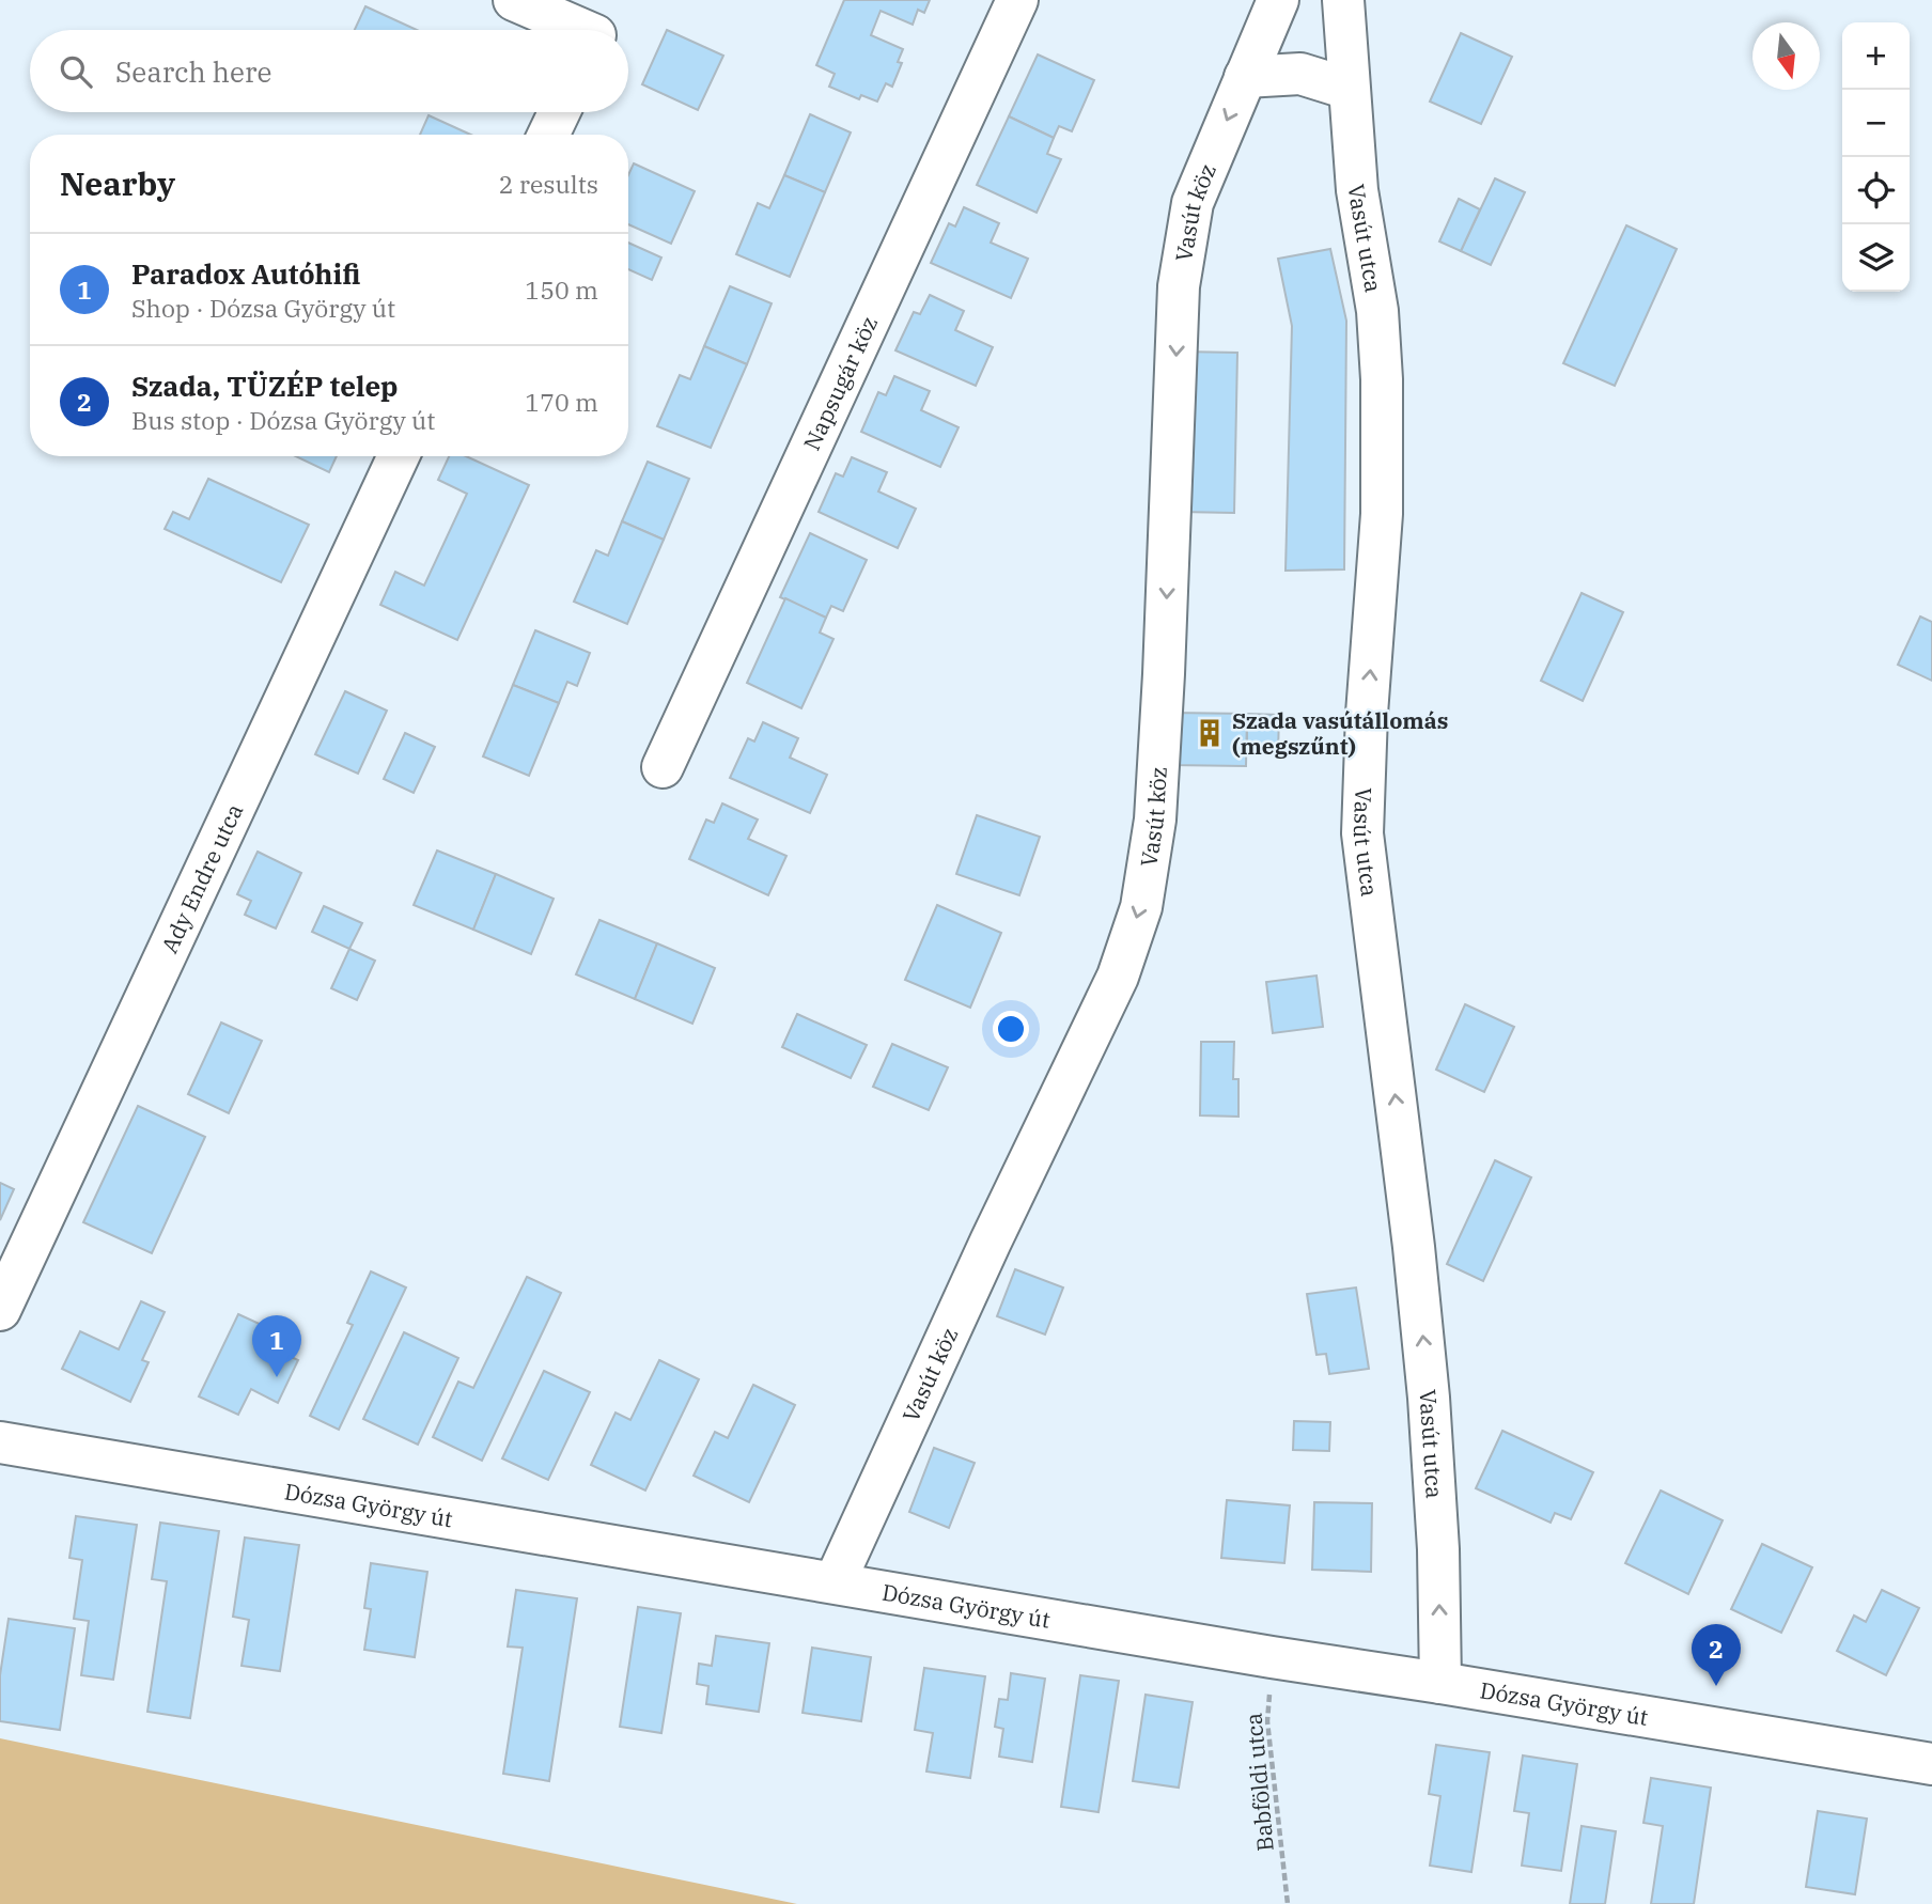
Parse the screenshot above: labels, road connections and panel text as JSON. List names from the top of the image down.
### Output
{
  "streets": {
    "street": [
      "Vasút köz",
      "Vasút utca",
      "Napsugár köz",
      "Ady Endre utca",
      "Dózsa György út"
    ],
    "path": ["Babföldi utca"]
  },
  "crossings": [
    ["Vasút köz", "Dózsa György út"],
    ["Vasút utca", "Dózsa György út"],
    ["Dózsa György út", "Babföldi utca"]
  ],
  "one_way": ["Vasút köz", "Vasút utca"],
  "places": {
    "building": ["Szada vasútállomás (megszűnt)"]
  },
  "north": "bottom",
  "page": {
    "map_buttons": ["+", "−"],
    "search": "Search here",
    "heading": ["Nearby", "2 results"],
    "list": [
      {
        "mark": "1",
        "name": "Paradox Autóhifi",
        "note": "Shop · Dózsa György út",
        "value": "150 m"
      },
      {
        "mark": "2",
        "name": "Szada, TÜZÉP telep",
        "note": "Bus stop · Dózsa György út",
        "value": "170 m"
      }
    ],
    "pins": ["1", "2"]
  }
}
